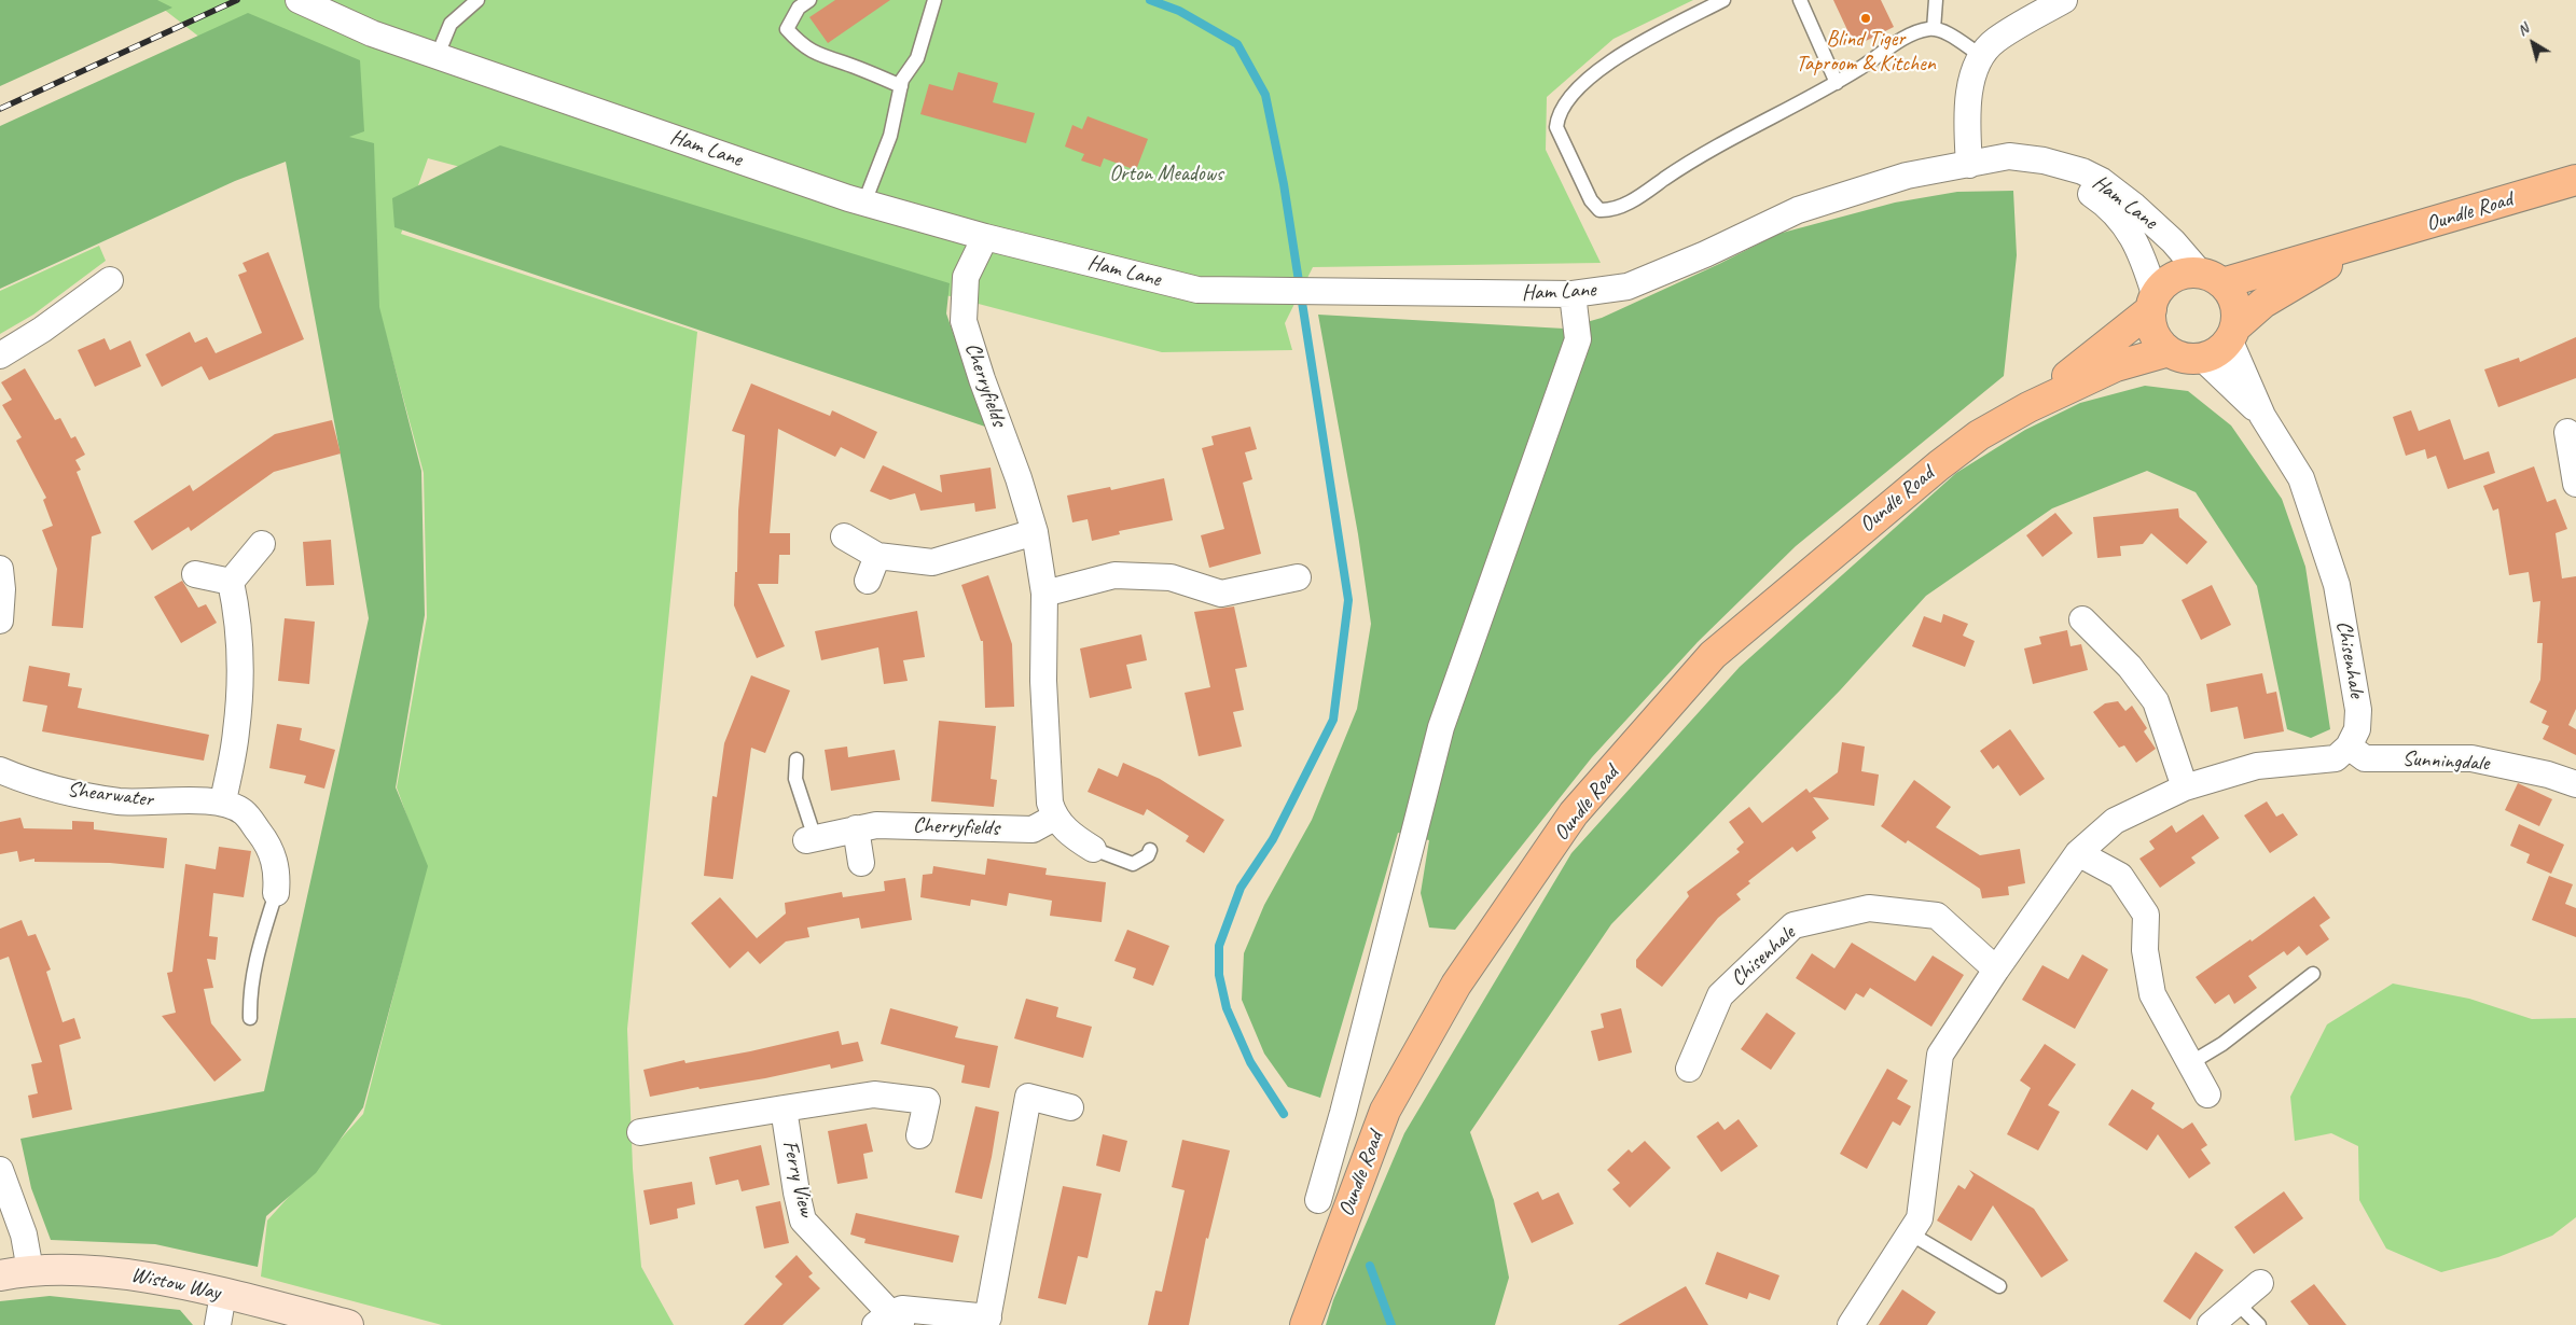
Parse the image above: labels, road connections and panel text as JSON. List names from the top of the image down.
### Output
{
  "streets": {
    "main road": ["Oundle Road"],
    "street": [
      "Ham Lane",
      "Cherryfields",
      "Chisenhale",
      "Sunningdale",
      "Shearwater",
      "Ferry View",
      "Wistow Way"
    ]
  },
  "crossings": [
    ["Ham Lane", "Oundle Road"],
    ["Ham Lane", "Cherryfields"],
    ["Ham Lane", "Chisenhale"],
    ["Oundle Road", "Chisenhale"],
    ["Chisenhale", "Sunningdale"]
  ],
  "parks": ["Orton Meadows"],
  "places": ["Blind Tiger Taproom & Kitchen"],
  "north": "top left"
}
